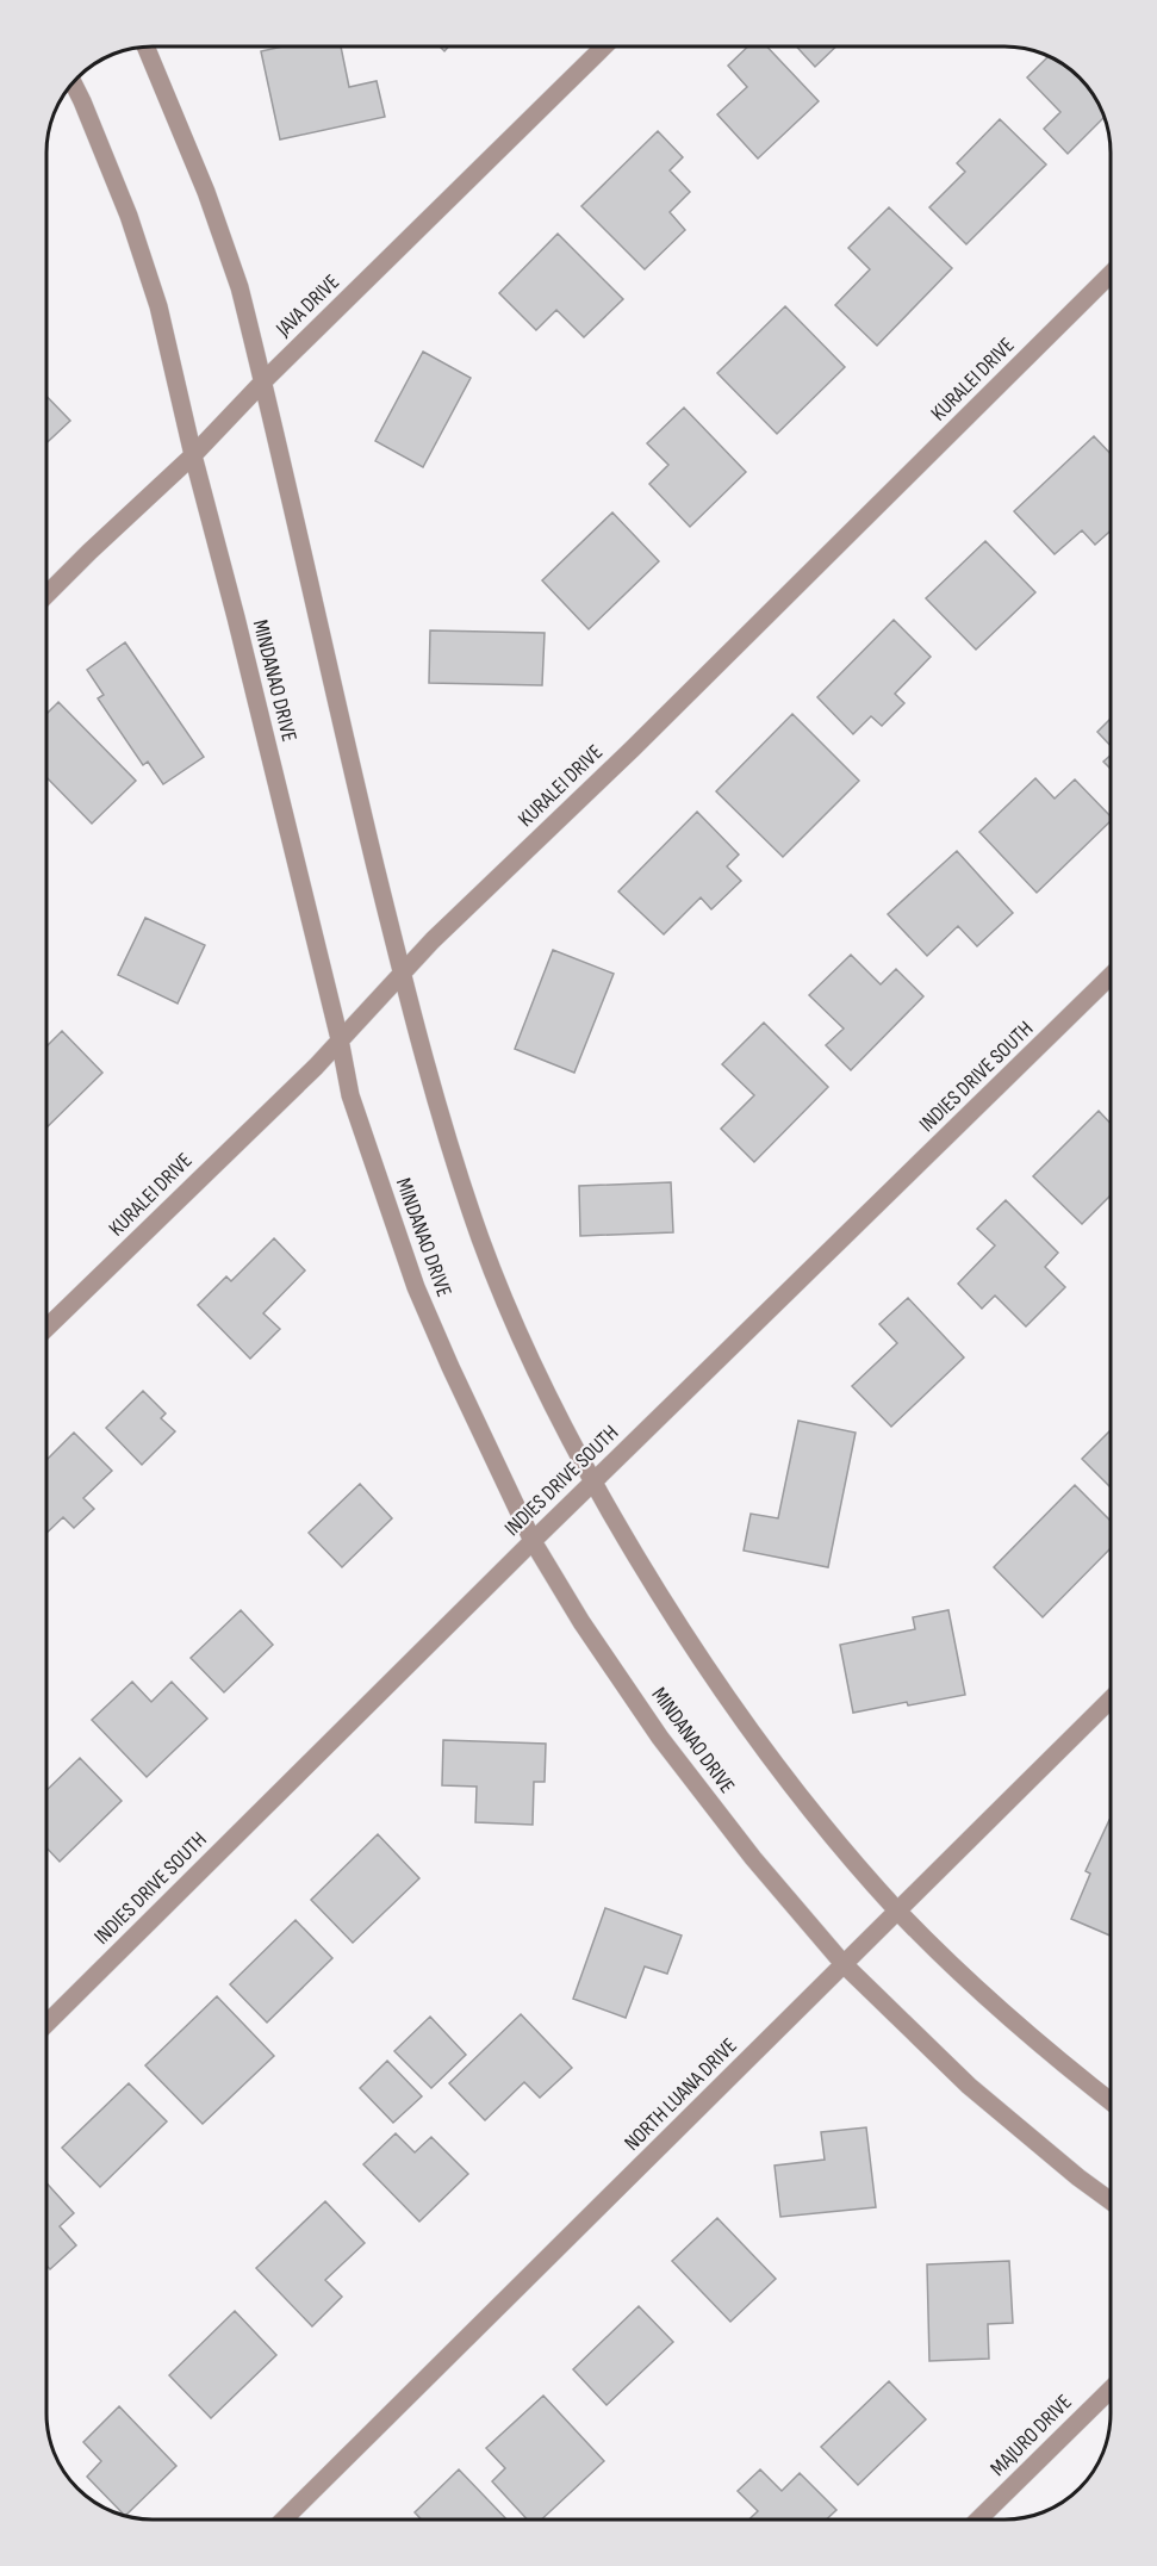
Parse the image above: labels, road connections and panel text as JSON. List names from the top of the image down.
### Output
{
  "streets": {
    "street": [
      "JAVA DRIVE",
      "KURALEI DRIVE",
      "MINDANAO DRIVE",
      "INDIES DRIVE SOUTH",
      "NORTH LUANA DRIVE",
      "MAJURO DRIVE"
    ]
  },
  "crossings": [
    ["JAVA DRIVE", "MINDANAO DRIVE"],
    ["KURALEI DRIVE", "MINDANAO DRIVE"],
    ["MINDANAO DRIVE", "INDIES DRIVE SOUTH"],
    ["MINDANAO DRIVE", "NORTH LUANA DRIVE"]
  ]
}
